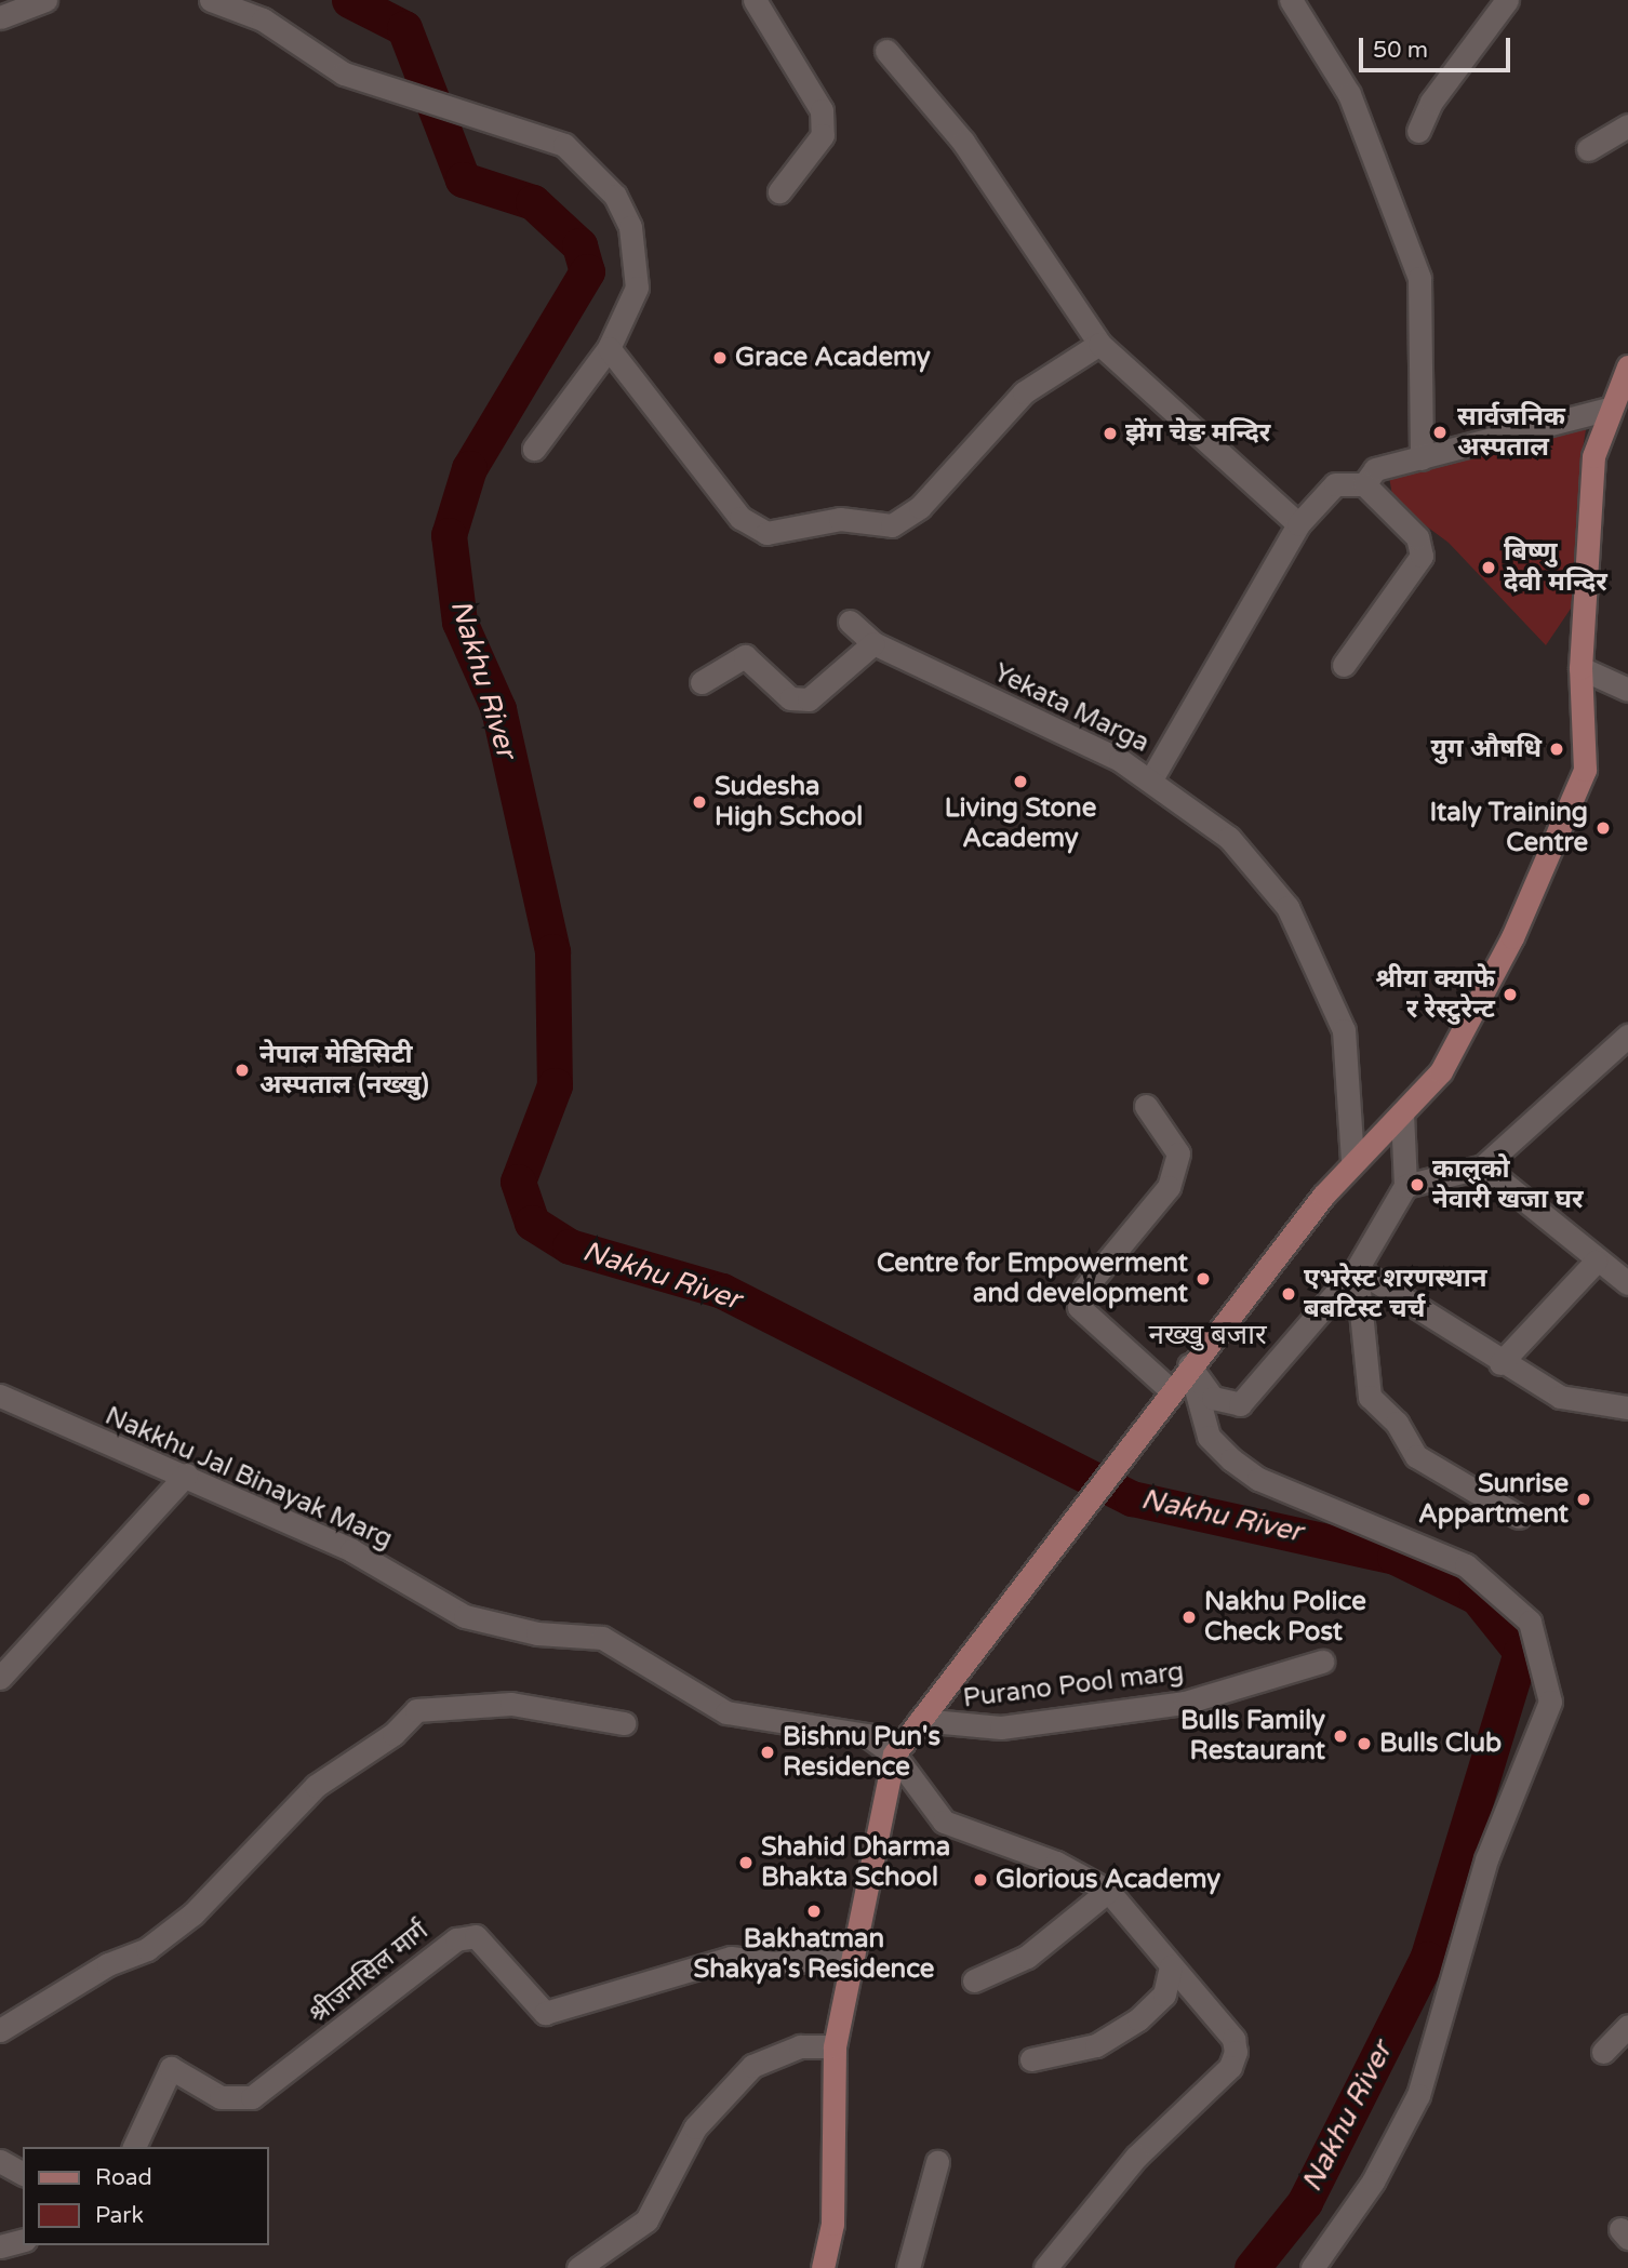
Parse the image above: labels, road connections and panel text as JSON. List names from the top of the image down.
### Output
{
  "streets": {
    "street": [
      "Yekata Marga",
      "Nakkhu Jal Binayak Marg",
      "Purano Pool marg",
      "श्रीजनसिल मार्ग"
    ]
  },
  "districts": ["नख्खु बजार"],
  "water": ["Nakhu River"],
  "places": [
    "Grace Academy",
    "सार्वजनिक अस्पताल",
    "झेंग चेङ मन्दिर",
    "बिष्णु देवी मन्दिर",
    "युग औषधि",
    "Living Stone Academy",
    "Sudesha High School",
    "Italy Training Centre",
    "श्रीया क्याफे र रेस्टुरेन्ट",
    "नेपाल मेडिसिटी अस्पताल (नख्खु)",
    "कालुको नेवारी खजा घर",
    "Centre for Empowerment and development",
    "एभरेस्ट शरणस्थान बबटिस्ट चर्च",
    "Sunrise Appartment",
    "Nakhu Police Check Post",
    "Bulls Family Restaurant",
    "Bulls Club",
    "Bishnu Pun's Residence",
    "Shahid Dharma Bhakta School",
    "Glorious Academy",
    "Bakhatman Shakya's Residence"
  ],
  "legend": ["Road", "Park"],
  "scale_bar": "50 m"
}
